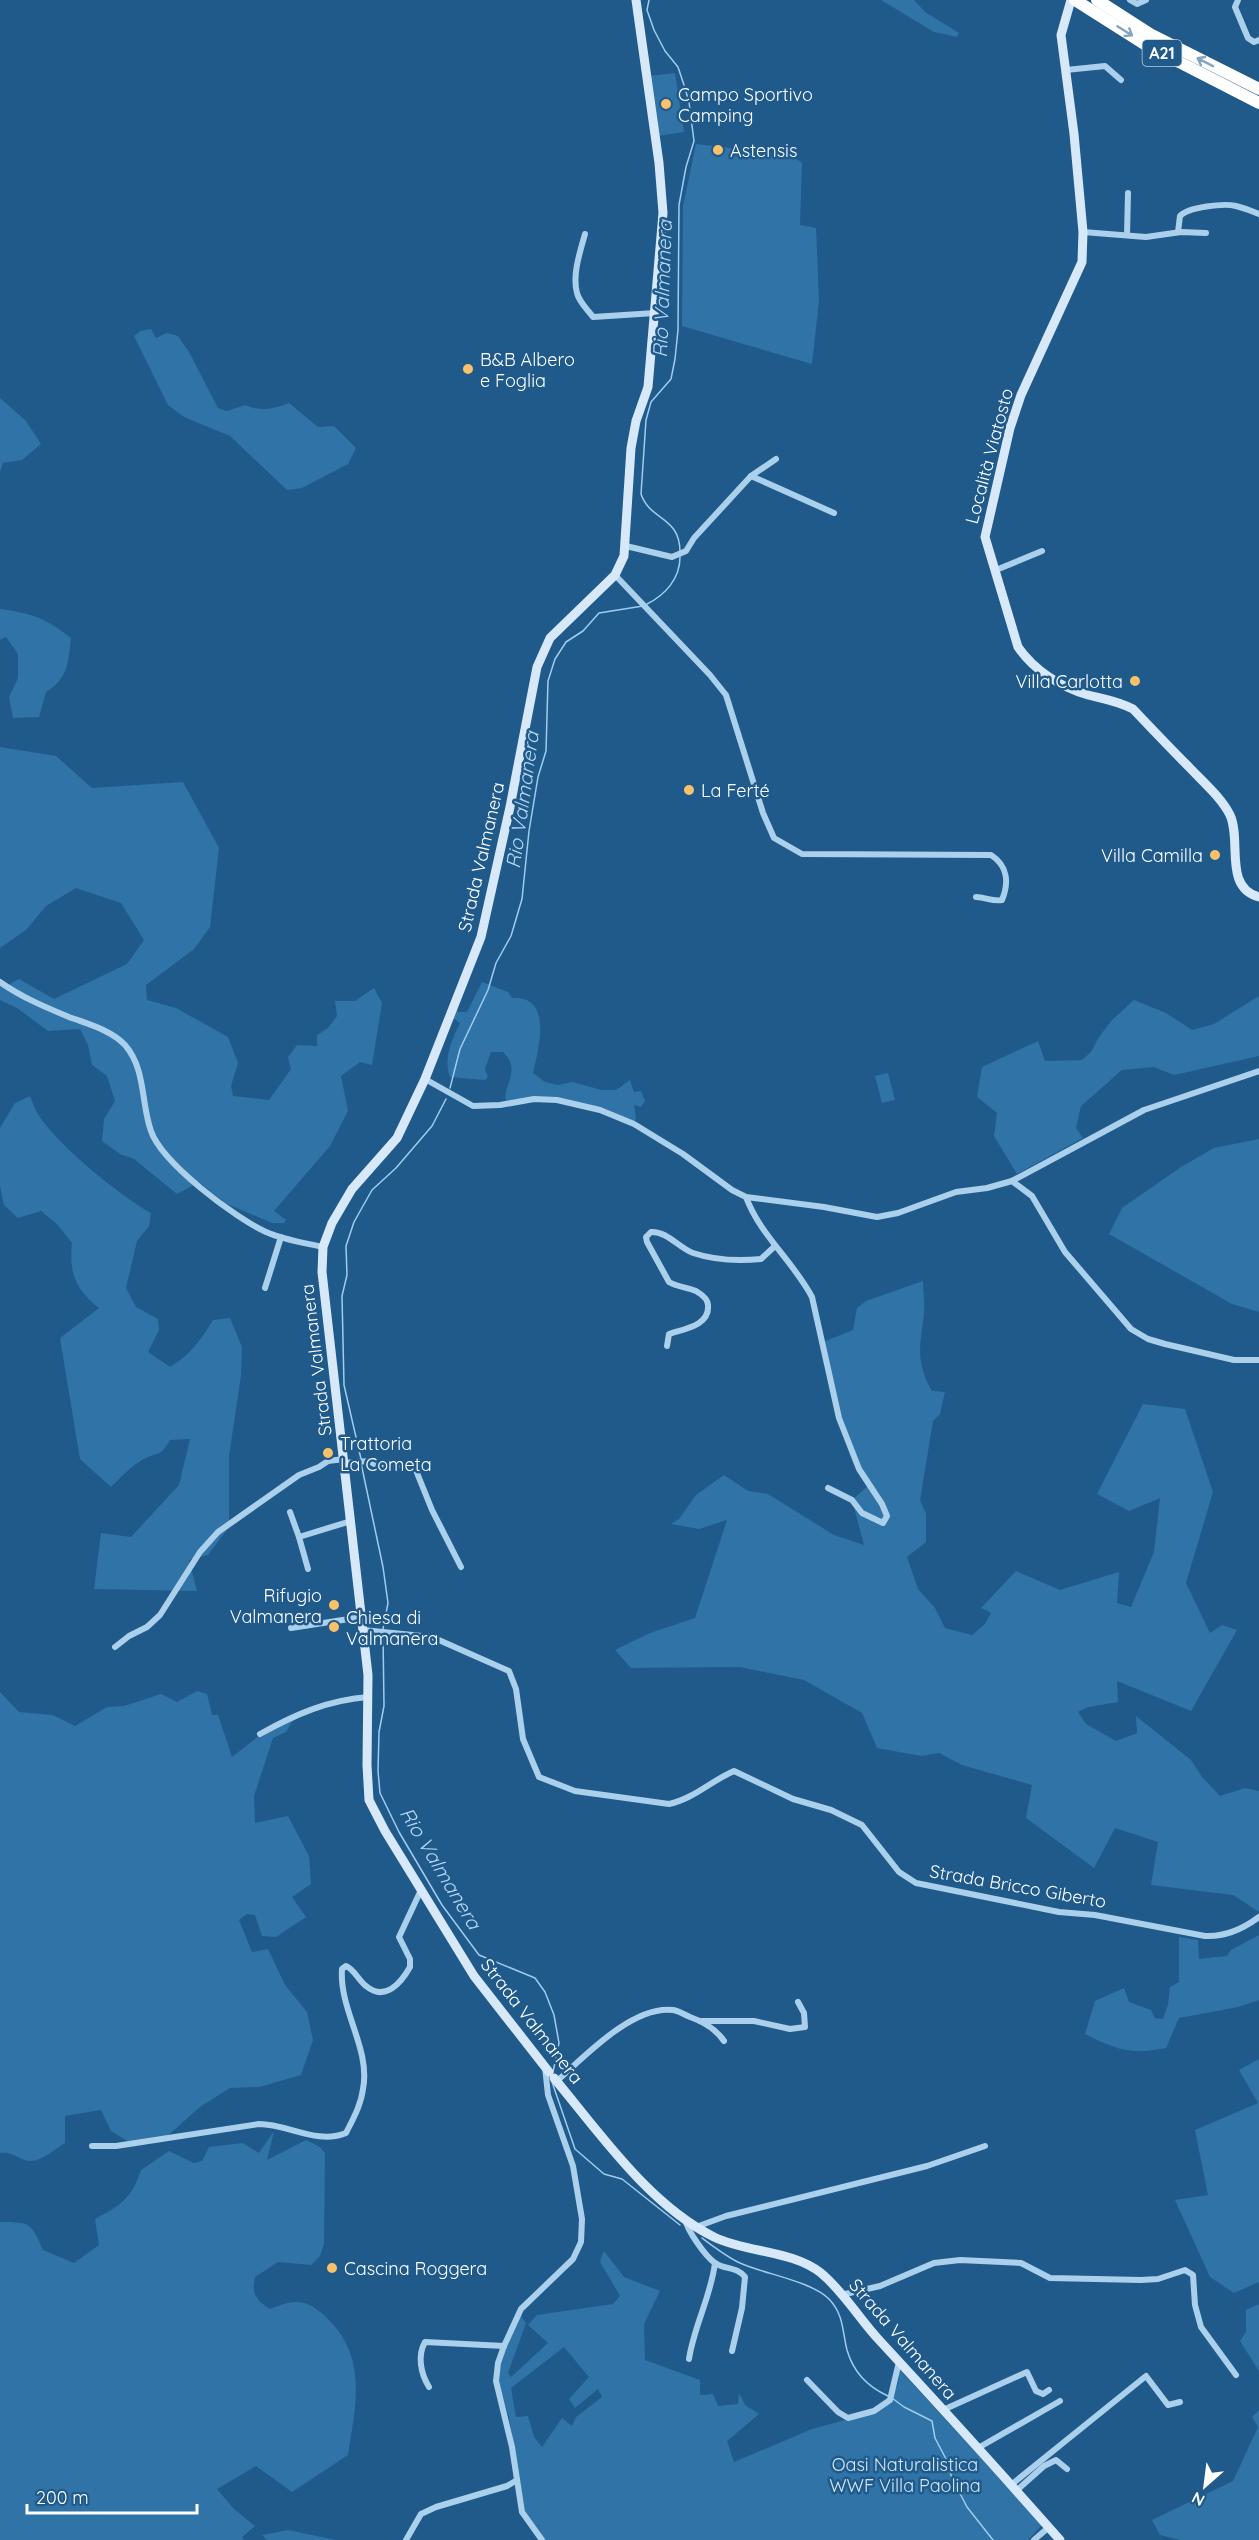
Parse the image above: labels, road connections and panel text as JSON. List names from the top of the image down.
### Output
{
  "streets": {
    "highway": ["A21"],
    "street": ["Località Viatosto", "Strada Valmanera", "Strada Bricco Giberto"]
  },
  "crossings": [
    ["A21", "Località Viatosto"],
    ["Strada Valmanera", "Strada Bricco Giberto"]
  ],
  "water": ["Rio Valmanera"],
  "parks": ["Oasi Naturalistica WWF Villa Paolina"],
  "places": [
    "Campo Sportivo Camping",
    "Astensis",
    "B&B Albero e Foglia",
    "Villa Carlotta",
    "La Ferté",
    "Villa Camilla",
    "Trattoria La Cometa",
    "Rifugio Valmanera",
    "Chiesa di Valmanera",
    "Cascina Roggera"
  ],
  "scale_bar": "200 m",
  "north": "bottom left"
}
